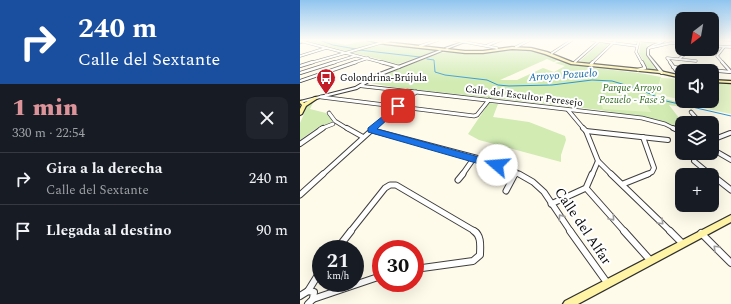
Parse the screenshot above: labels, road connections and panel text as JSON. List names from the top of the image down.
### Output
{
  "streets": {
    "street": ["Calle del Escultor Peresejo", "Calle del Alfar"]
  },
  "water": ["Arroyo Pozuelo"],
  "parks": ["Parque Arroyo Pozuelo - Fase 3"],
  "places": {
    "bus stop": ["Golondrina-Brújula"]
  },
  "north": "bottom left",
  "page": {
    "turn": ["240 m", "Calle del Sextante"],
    "map_buttons": "+",
    "heading": ["1 min", "330 m · 22:54"],
    "list": [
      {
        "name": "Gira a la derecha",
        "note": "Calle del Sextante",
        "value": "240 m"
      },
      {
        "name": "Llegada al destino",
        "value": "90 m"
      }
    ],
    "speed": "21 km/h",
    "limit": "30"
  }
}
